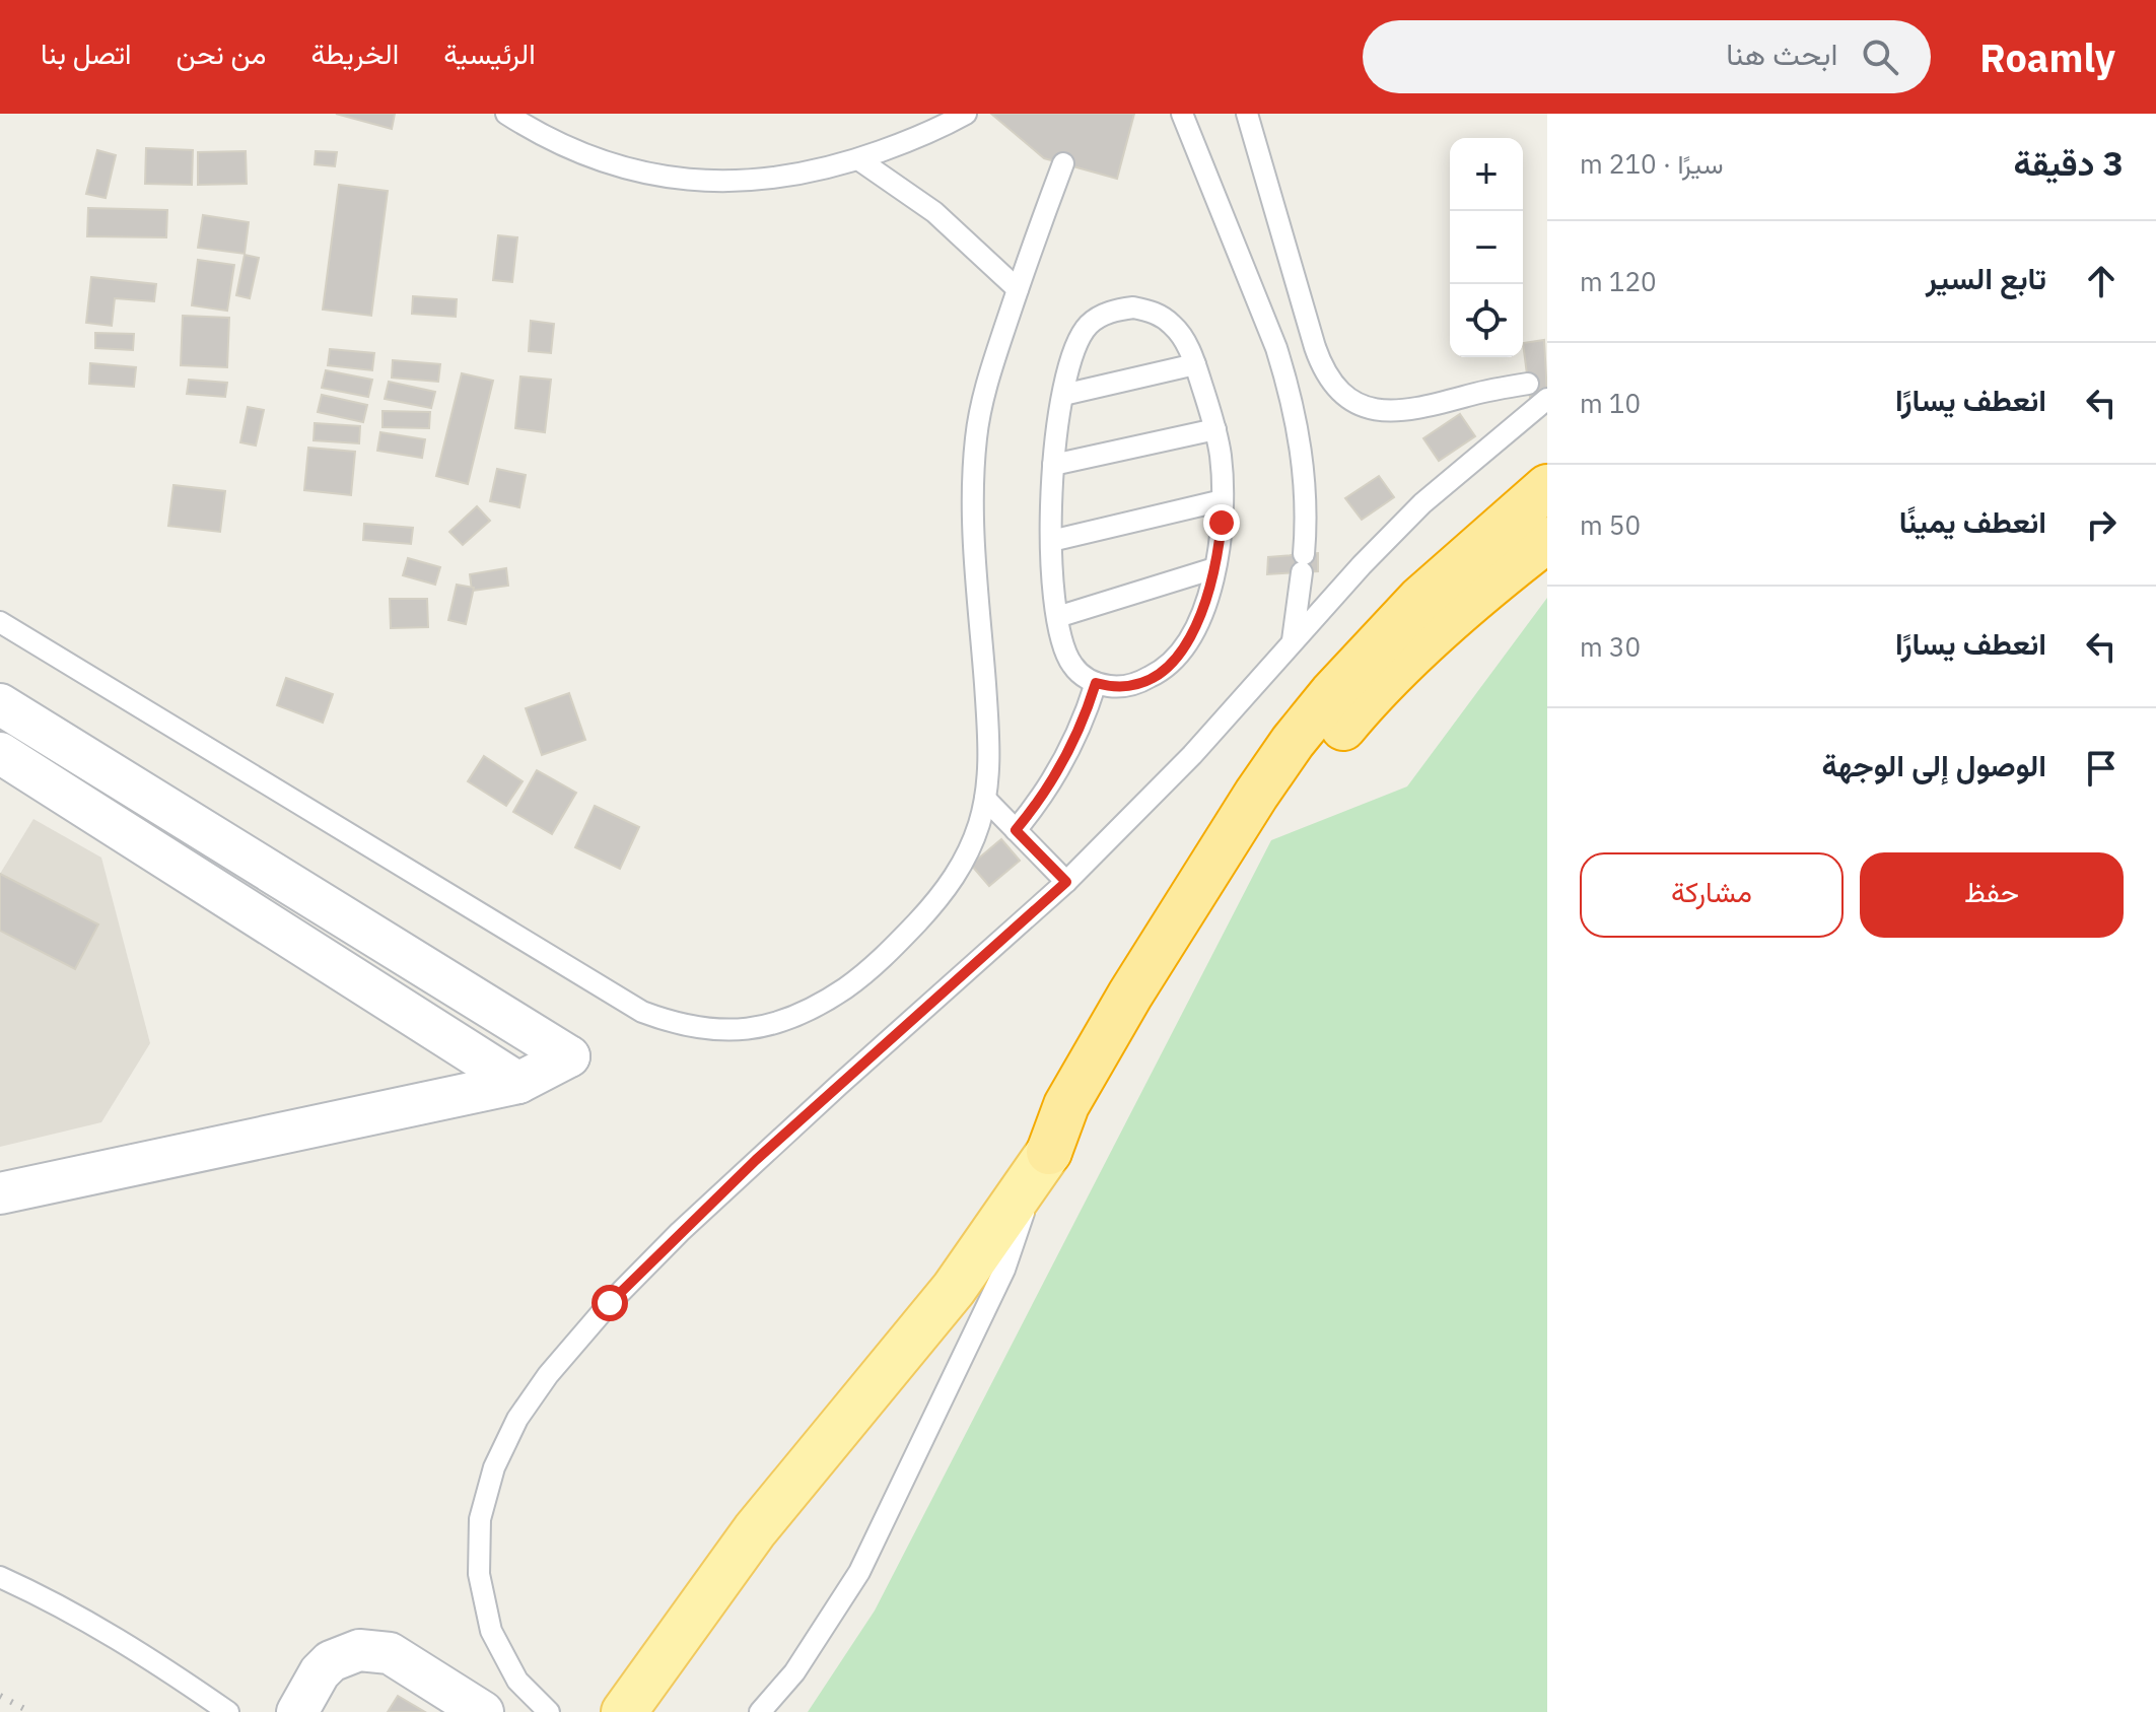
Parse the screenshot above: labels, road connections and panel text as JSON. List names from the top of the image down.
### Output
{
  "page": {
    "header": "Roamly",
    "search": "ابحث هنا",
    "nav": [
      "الرئيسية",
      "الخريطة",
      "من نحن",
      "اتصل بنا"
    ],
    "heading": ["3 دقيقة", "سيرًا · 210 m"],
    "map_buttons": ["+", "−"],
    "list": [
      ["تابع السير", "120 m"],
      ["انعطف يسارًا", "10 m"],
      ["انعطف يمينًا", "50 m"],
      ["انعطف يسارًا", "30 m"],
      "الوصول إلى الوجهة"
    ],
    "buttons": ["حفظ", "مشاركة"]
  }
}
